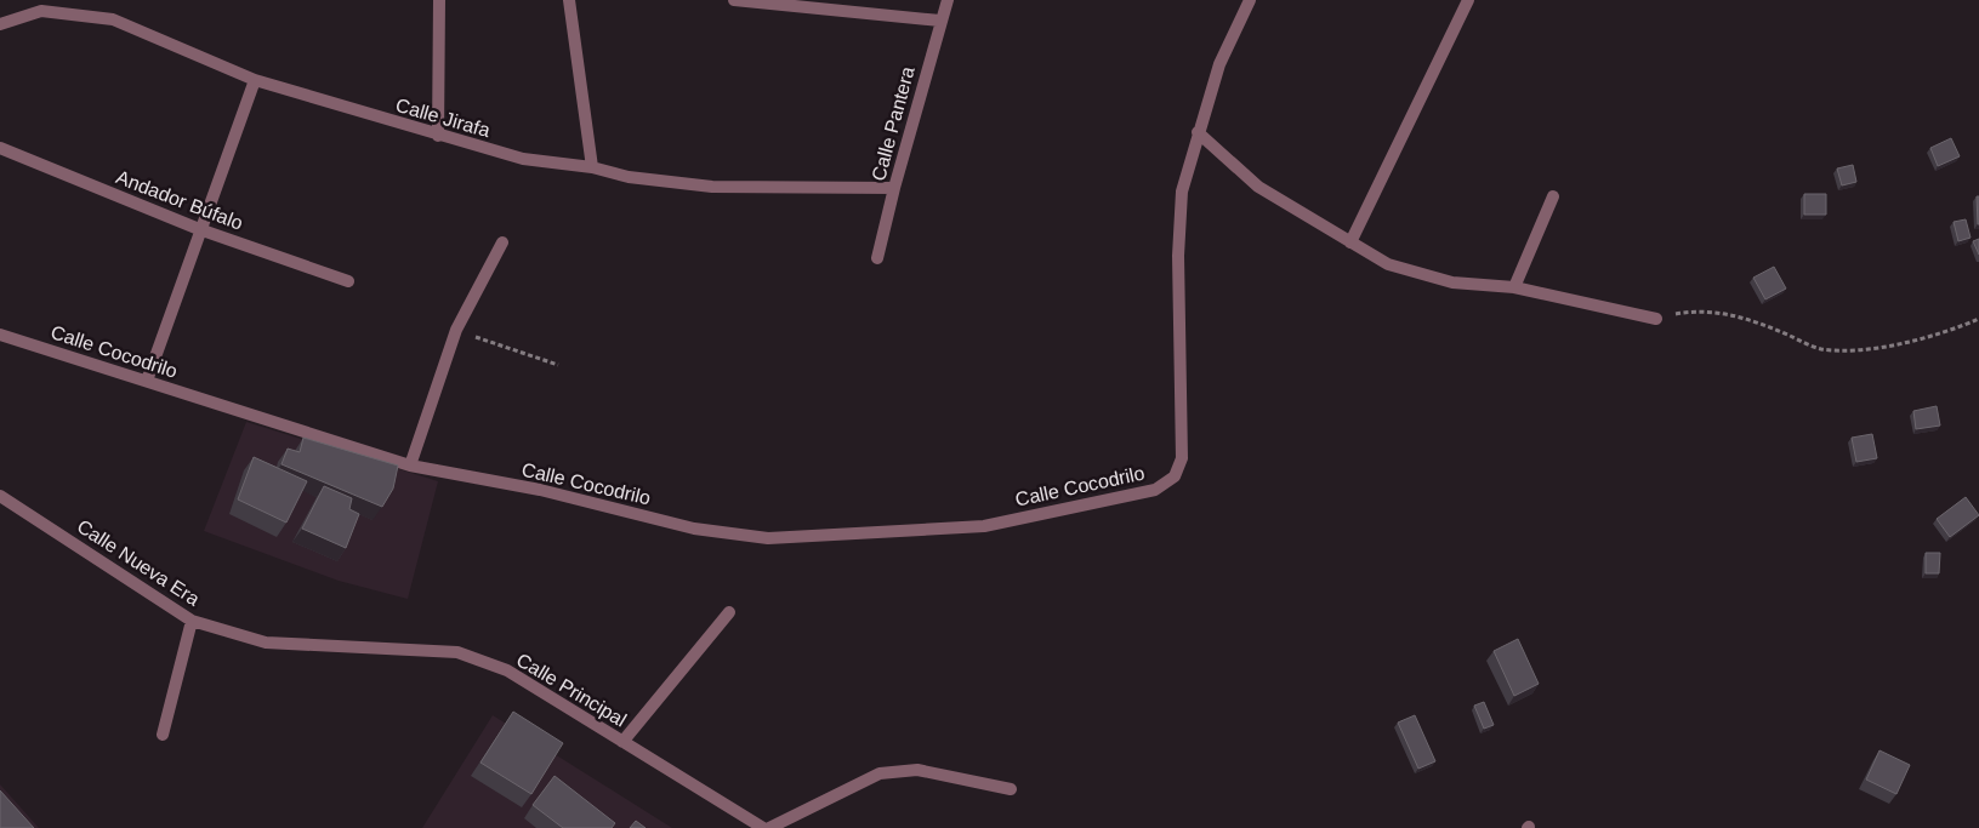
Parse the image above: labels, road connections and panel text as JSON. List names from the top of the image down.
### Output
{
  "streets": {
    "street": [
      "Calle Jirafa",
      "Calle Pantera",
      "Andador Búfalo",
      "Calle Cocodrilo",
      "Calle Nueva Era",
      "Calle Principal"
    ]
  },
  "crossings": [
    ["Calle Jirafa", "Calle Pantera"],
    ["Calle Nueva Era", "Calle Principal"]
  ]
}
